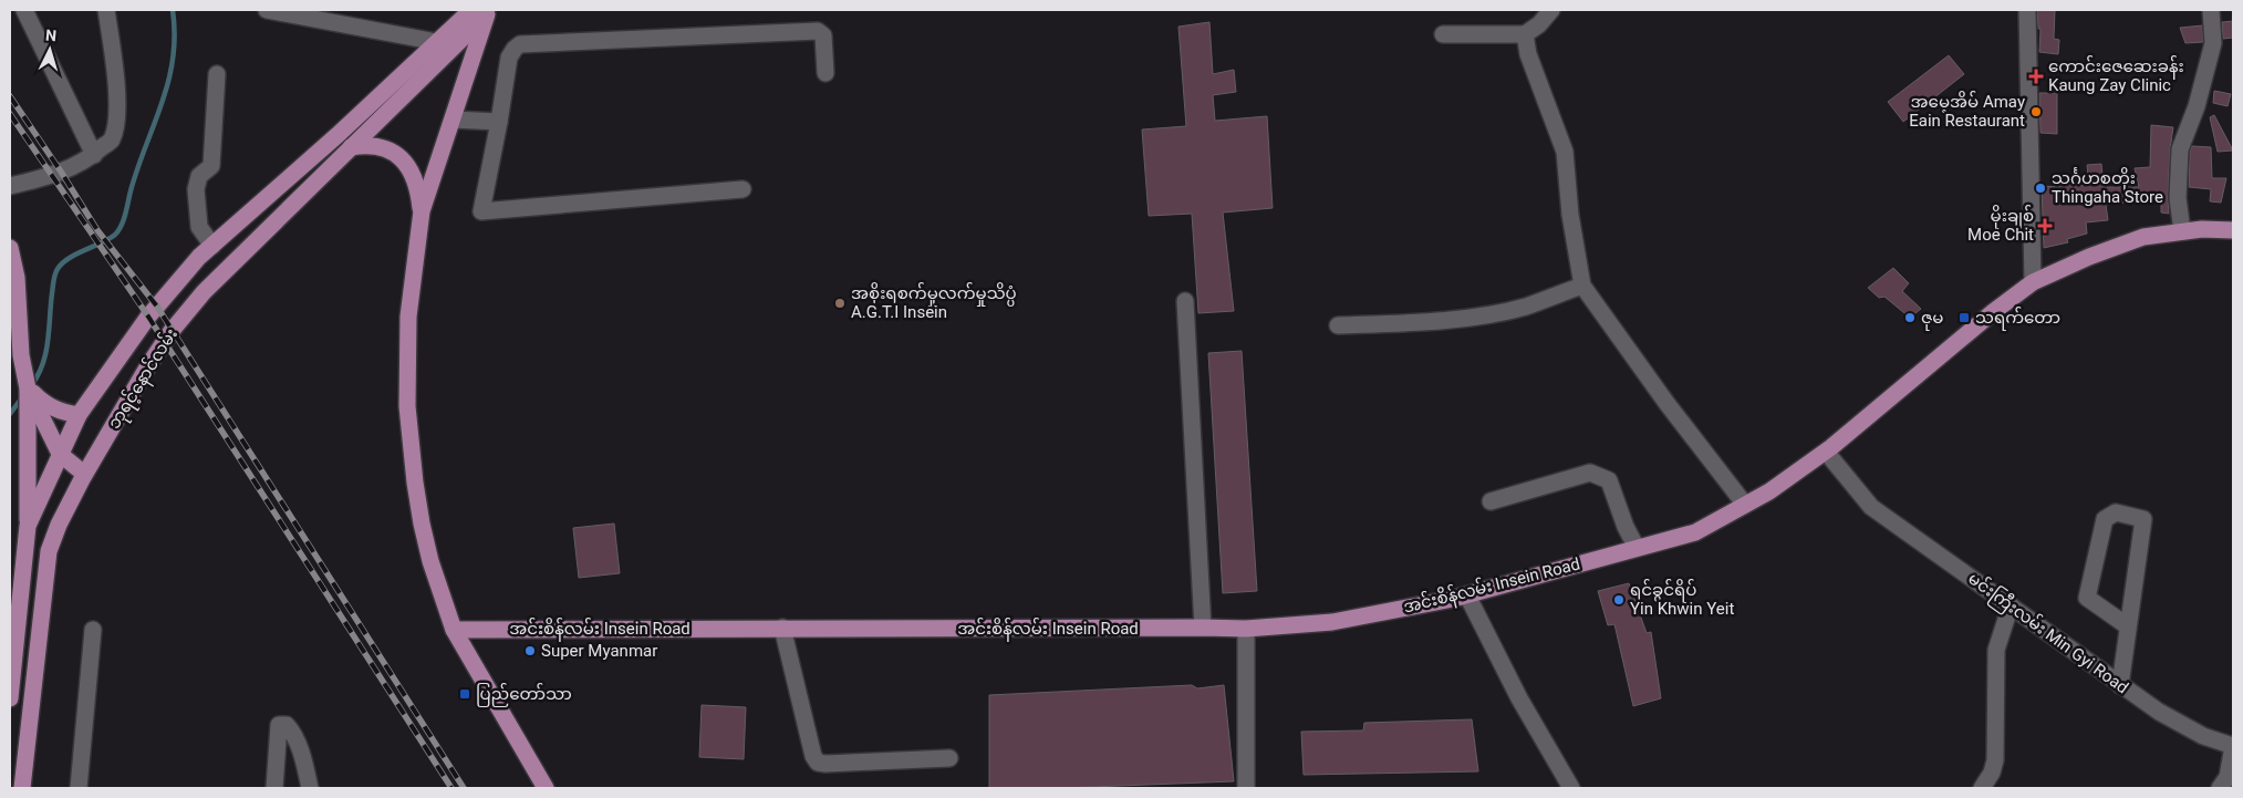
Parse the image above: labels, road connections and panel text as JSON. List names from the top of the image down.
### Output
{
  "streets": {
    "main road": ["ဘုရင့်နောင်လမ်း", "အင်းစိန်လမ်း Insein Road"],
    "street": ["မင်းကြီးလမ်း Min Gyi Road"]
  },
  "crossings": [
    ["အင်းစိန်လမ်း Insein Road", "မင်းကြီးလမ်း Min Gyi Road"]
  ],
  "places": {
    "health": ["ကောင်းဇေဆေးခန်း Kaung Zay Clinic", "မိုးချစ် Moe Chit"],
    "other": [
      "အမေ့အိမ် Amay Eain Restaurant",
      "သင်္ဂဟစတိုး Thingaha Store",
      "အစိုးရစက်မှုလက်မှုသိပ္ပံ A.G.T.I Insein",
      "ဇုမ",
      "ရင်ခွင်ရိပ် Yin Khwin Yeit",
      "Super Myanmar"
    ],
    "transit": ["သရက်တော", "ပြည်တော်သာ"]
  },
  "north": "top"
}
